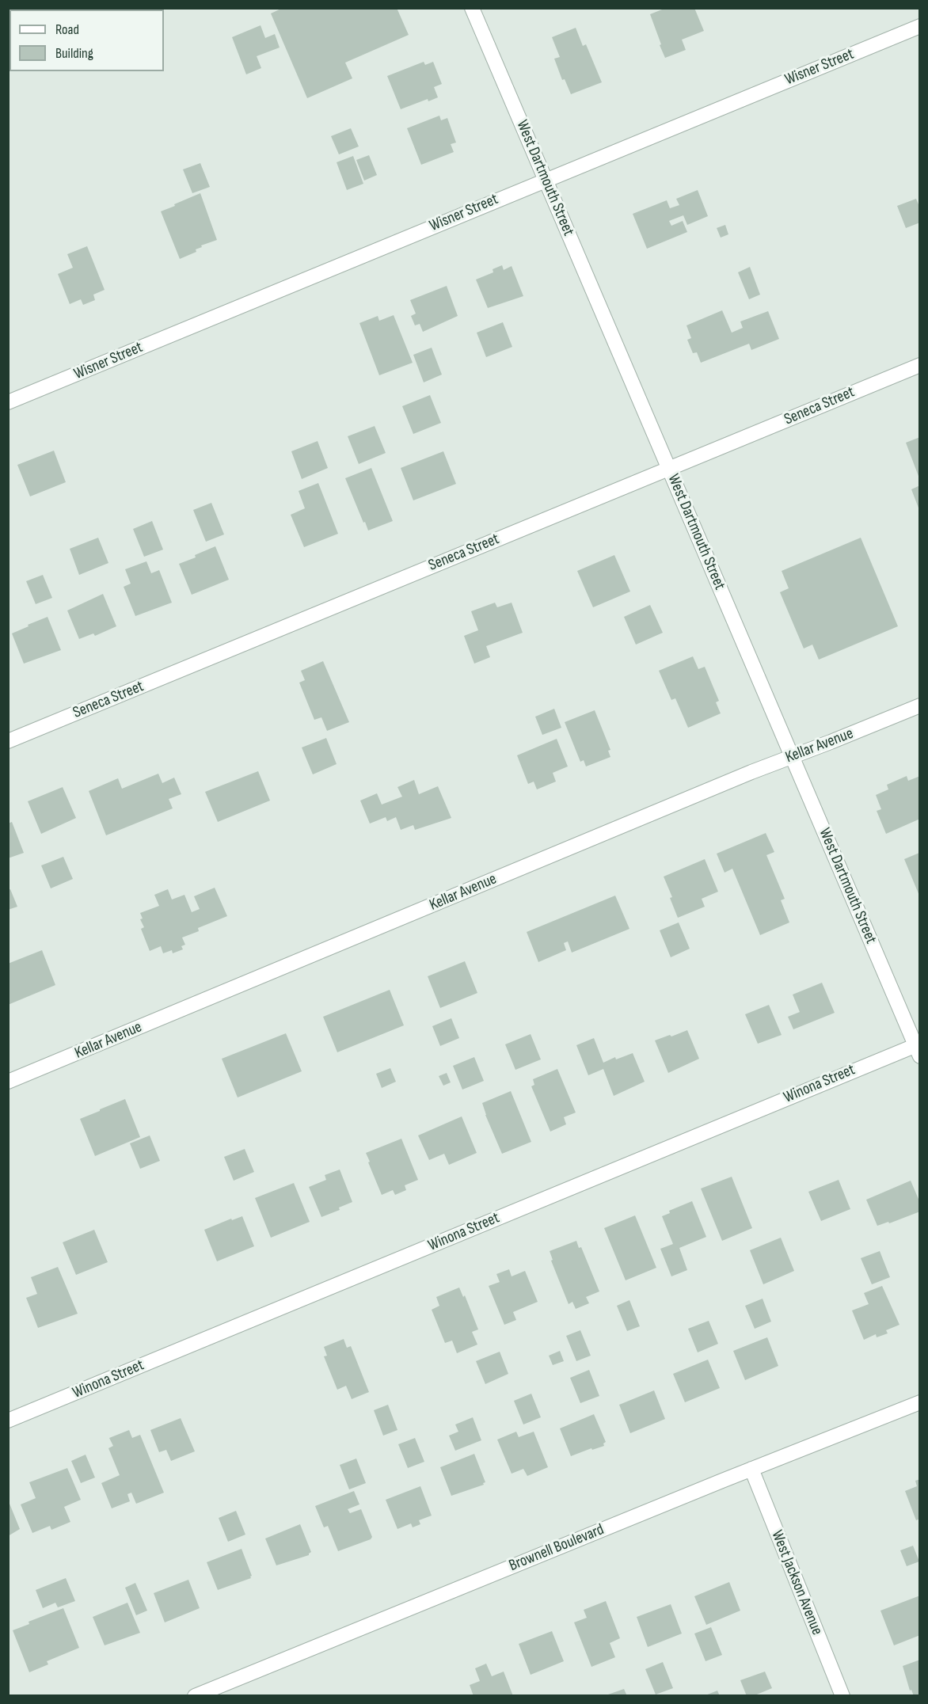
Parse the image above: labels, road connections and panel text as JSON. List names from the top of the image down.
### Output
{
  "streets": {
    "street": [
      "Wisner Street",
      "West Dartmouth Street",
      "Seneca Street",
      "Kellar Avenue",
      "Winona Street",
      "Brownell Boulevard",
      "West Jackson Avenue"
    ]
  },
  "crossings": [
    ["Wisner Street", "West Dartmouth Street"],
    ["West Dartmouth Street", "Seneca Street"],
    ["West Dartmouth Street", "Kellar Avenue"],
    ["West Dartmouth Street", "Winona Street"],
    ["Brownell Boulevard", "West Jackson Avenue"]
  ],
  "legend": ["Road", "Building"]
}
